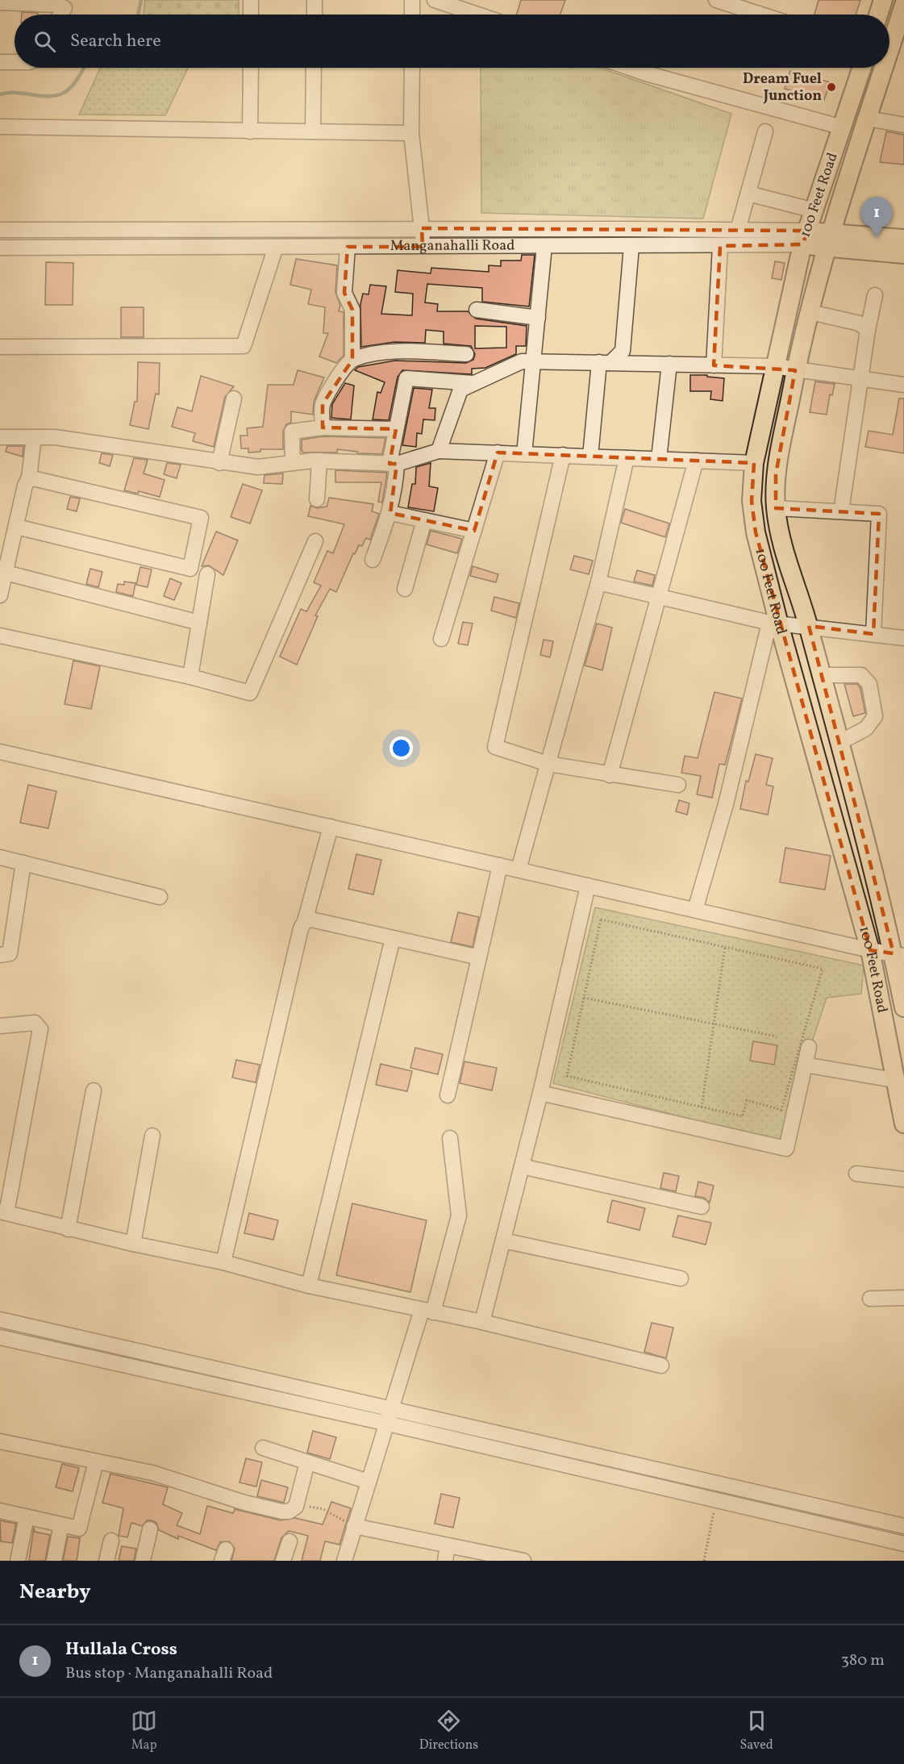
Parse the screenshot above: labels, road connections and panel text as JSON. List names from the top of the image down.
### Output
{
  "streets": {
    "main road": ["100 Feet Road", "Manganahalli Road"]
  },
  "crossings": [
    ["100 Feet Road", "Manganahalli Road"]
  ],
  "places": ["Dream Fuel Junction"],
  "page": {
    "search": "Search here",
    "pins": "1",
    "heading": "Nearby",
    "list": [
      {
        "mark": "1",
        "name": "Hullala Cross",
        "note": "Bus stop · Manganahalli Road",
        "value": "380 m"
      }
    ],
    "nav": ["Map", "Directions", "Saved"]
  }
}
